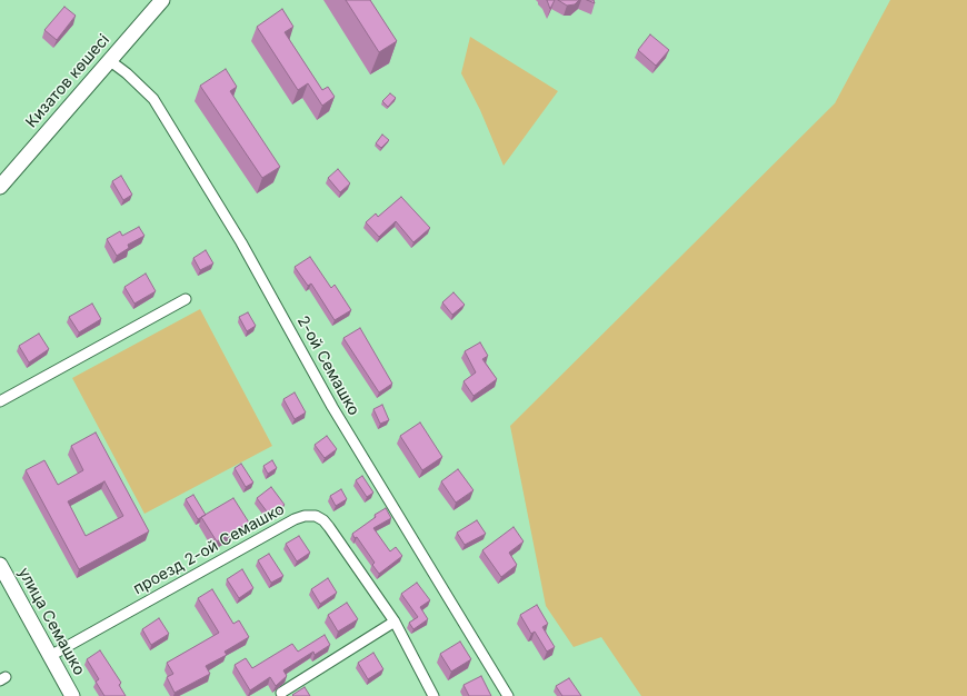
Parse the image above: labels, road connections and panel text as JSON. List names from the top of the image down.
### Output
{
  "streets": {
    "main road": ["Кизатов көшесі", "улица Семашко"],
    "street": ["2-ой Семашко", "проезд 2-ой Семашко"]
  },
  "crossings": [
    ["Кизатов көшесі", "2-ой Семашко"],
    ["проезд 2-ой Семашко", "улица Семашко"]
  ]
}
